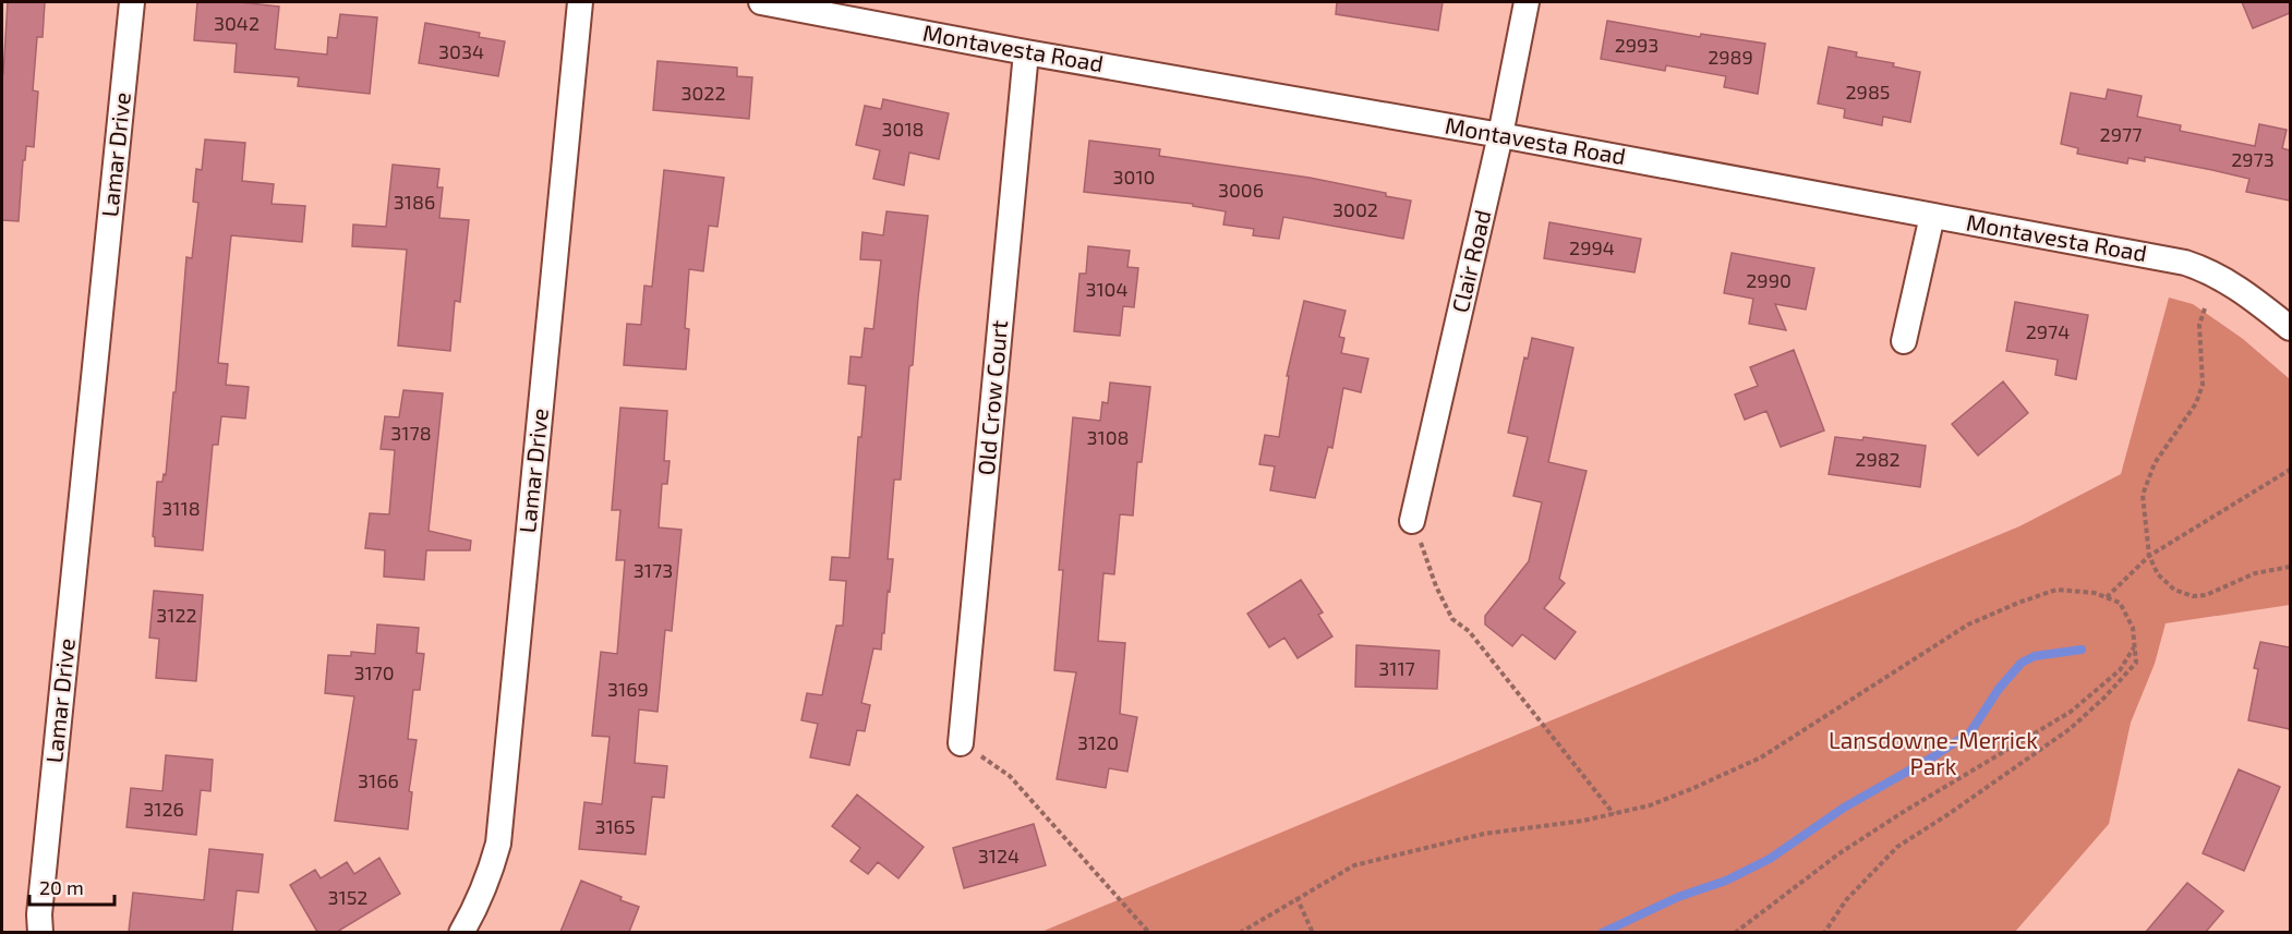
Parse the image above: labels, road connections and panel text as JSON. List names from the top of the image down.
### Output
{
  "streets": {
    "street": [
      "Montavesta Road",
      "Lamar Drive",
      "Clair Road",
      "Old Crow Court"
    ]
  },
  "crossings": [
    ["Montavesta Road", "Clair Road"],
    ["Montavesta Road", "Old Crow Court"]
  ],
  "parks": ["Lansdowne-Merrick Park"],
  "house_numbers": [
    "3042",
    "2993",
    "3034",
    "2989",
    "2985",
    "3022",
    "3018",
    "2977",
    "2973",
    "3010",
    "3006",
    "3186",
    "3002",
    "2994",
    "2990",
    "3104",
    "2974",
    "3178",
    "3108",
    "2982",
    "3118",
    "3173",
    "3122",
    "3117",
    "3170",
    "3169",
    "3120",
    "3166",
    "3126",
    "3165",
    "3124",
    "3152"
  ],
  "scale_bar": "20 m"
}
